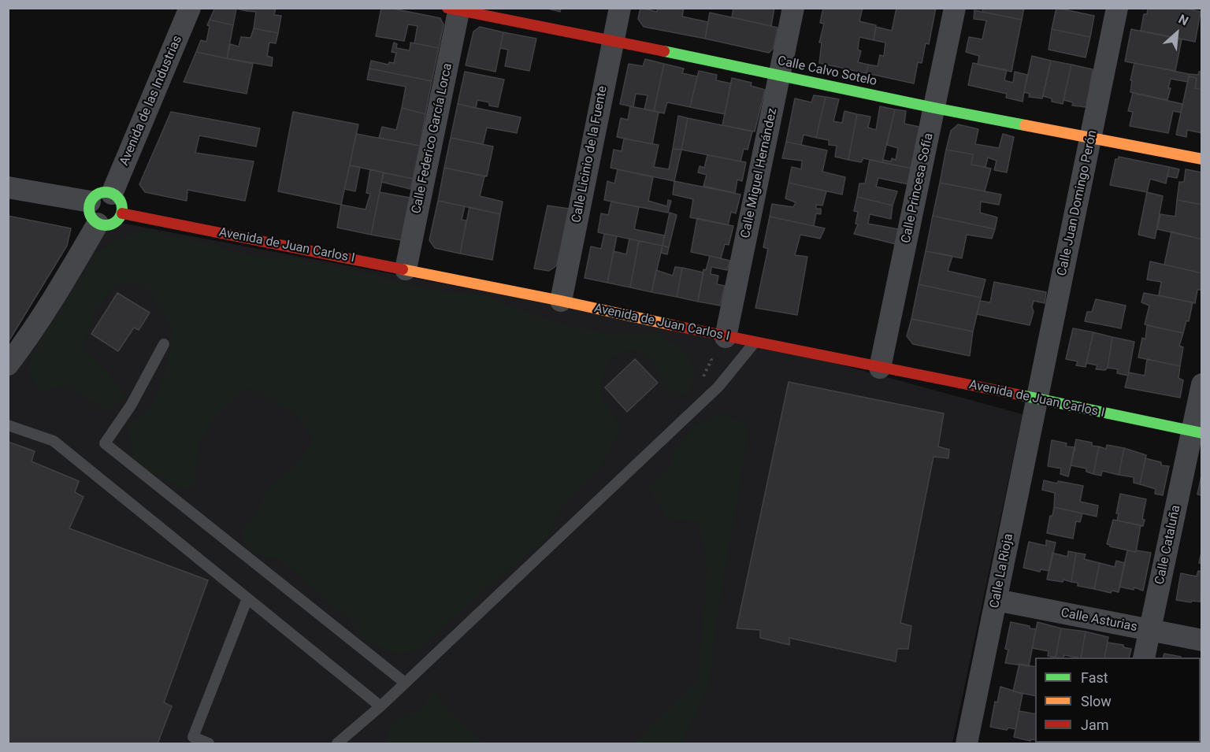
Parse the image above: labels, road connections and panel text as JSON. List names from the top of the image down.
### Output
{
  "streets": {
    "street": [
      "Calle Calvo Sotelo",
      "Avenida de las Industrias",
      "Calle Federico García Lorca",
      "Calle Licinio de la Fuente",
      "Calle Miguel Hernández",
      "Calle Princesa Sofía",
      "Calle Juan Domingo Perón",
      "Avenida de Juan Carlos I",
      "Calle Cataluña",
      "Calle La Rioja",
      "Calle Asturias"
    ]
  },
  "crossings": [
    ["Calle Calvo Sotelo", "Calle Federico García Lorca"],
    ["Calle Calvo Sotelo", "Calle Licinio de la Fuente"],
    ["Calle Calvo Sotelo", "Calle Miguel Hernández"],
    ["Calle Calvo Sotelo", "Calle Princesa Sofía"],
    ["Calle Calvo Sotelo", "Calle Juan Domingo Perón"],
    ["Avenida de las Industrias", "Avenida de Juan Carlos I"],
    ["Calle Federico García Lorca", "Avenida de Juan Carlos I"],
    ["Calle Licinio de la Fuente", "Avenida de Juan Carlos I"],
    ["Calle Miguel Hernández", "Avenida de Juan Carlos I"],
    ["Calle Princesa Sofía", "Avenida de Juan Carlos I"],
    ["Calle Juan Domingo Perón", "Avenida de Juan Carlos I"],
    ["Calle Juan Domingo Perón", "Calle La Rioja"],
    ["Avenida de Juan Carlos I", "Calle Cataluña"],
    ["Avenida de Juan Carlos I", "Calle La Rioja"],
    ["Calle Cataluña", "Calle Asturias"],
    ["Calle La Rioja", "Calle Asturias"]
  ],
  "legend": ["Fast", "Slow", "Jam"],
  "north": "top right"
}
